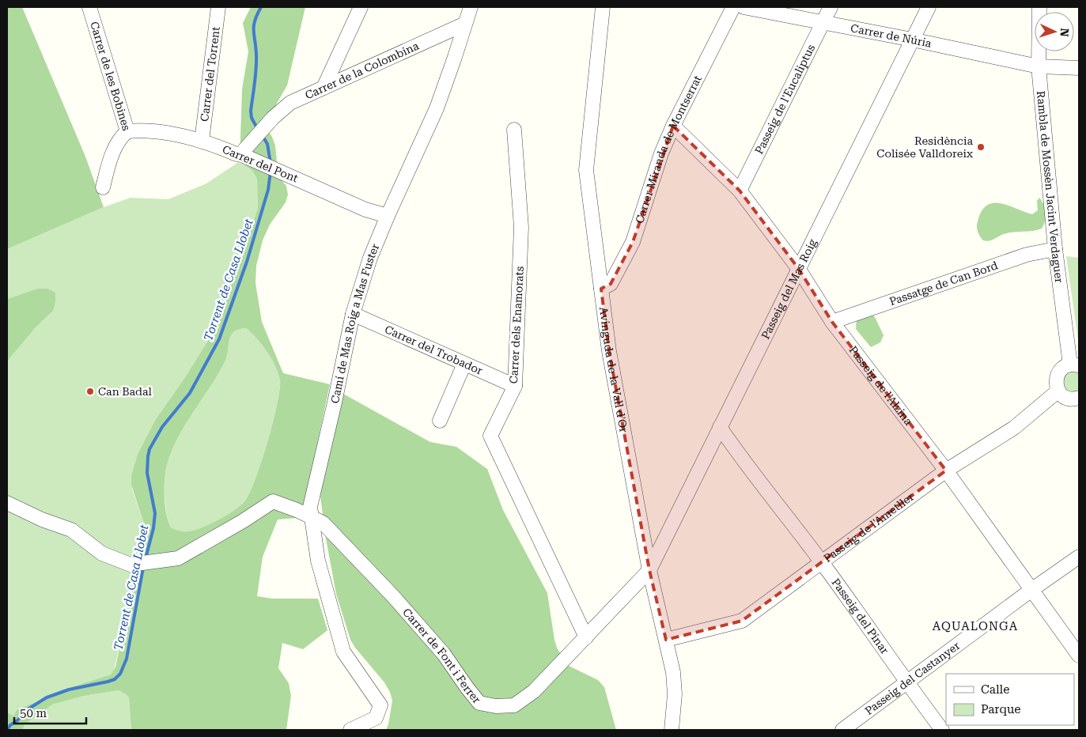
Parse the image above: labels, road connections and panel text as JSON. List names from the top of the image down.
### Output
{
  "streets": {
    "street": [
      "Carrer de Núria",
      "Carrer de la Colombina",
      "Carrer del Torrent",
      "Carrer de les Bobines",
      "Passeig de l'Eucaliptus",
      "Carrer Miranda de Montserrat",
      "Carrer del Pont",
      "Rambla de Mossèn Jacint Verdaguer",
      "Passatge de Can Bord",
      "Passeig del Mas Roig",
      "Camí de Mas Roig a Mas Fuster",
      "Carrer dels Enamorats",
      "Carrer del Trobador",
      "Avinguda de la Vall d'Or",
      "Passeig de l'Alzina",
      "Passeig de l'Ametller",
      "Passeig del Pinar",
      "Carrer de Font i Ferrer",
      "Passeig del Castanyer"
    ]
  },
  "crossings": [
    ["Carrer de Núria", "Passeig de l'Eucaliptus"],
    ["Carrer de Núria", "Rambla de Mossèn Jacint Verdaguer"],
    ["Carrer de Núria", "Passeig del Mas Roig"],
    ["Carrer de la Colombina", "Carrer del Pont"],
    ["Carrer de la Colombina", "Camí de Mas Roig a Mas Fuster"],
    ["Carrer del Torrent", "Carrer del Pont"],
    ["Carrer de les Bobines", "Carrer del Pont"],
    ["Passeig de l'Eucaliptus", "Passeig de l'Alzina"],
    ["Carrer Miranda de Montserrat", "Avinguda de la Vall d'Or"],
    ["Carrer Miranda de Montserrat", "Passeig de l'Alzina"],
    ["Carrer del Pont", "Camí de Mas Roig a Mas Fuster"],
    ["Rambla de Mossèn Jacint Verdaguer", "Passatge de Can Bord"],
    ["Passatge de Can Bord", "Passeig de l'Alzina"],
    ["Passeig del Mas Roig", "Avinguda de la Vall d'Or"],
    ["Passeig del Mas Roig", "Passeig de l'Alzina"],
    ["Passeig del Mas Roig", "Passeig del Pinar"],
    ["Passeig del Mas Roig", "Carrer de Font i Ferrer"],
    ["Camí de Mas Roig a Mas Fuster", "Carrer del Trobador"],
    ["Camí de Mas Roig a Mas Fuster", "Carrer de Font i Ferrer"],
    ["Carrer dels Enamorats", "Carrer del Trobador"],
    ["Carrer dels Enamorats", "Carrer de Font i Ferrer"],
    ["Avinguda de la Vall d'Or", "Passeig de l'Ametller"],
    ["Avinguda de la Vall d'Or", "Carrer de Font i Ferrer"],
    ["Passeig de l'Alzina", "Passeig de l'Ametller"],
    ["Passeig de l'Alzina", "Passeig del Castanyer"],
    ["Passeig de l'Ametller", "Passeig del Pinar"],
    ["Passeig del Pinar", "Passeig del Castanyer"]
  ],
  "districts": ["AQUALONGA"],
  "water": ["Torrent de Casa Llobet"],
  "places": ["Residència Colisée Valldoreix", "Can Badal"],
  "legend": ["Calle", "Parque"],
  "scale_bar": "50 m",
  "north": "right"
}
